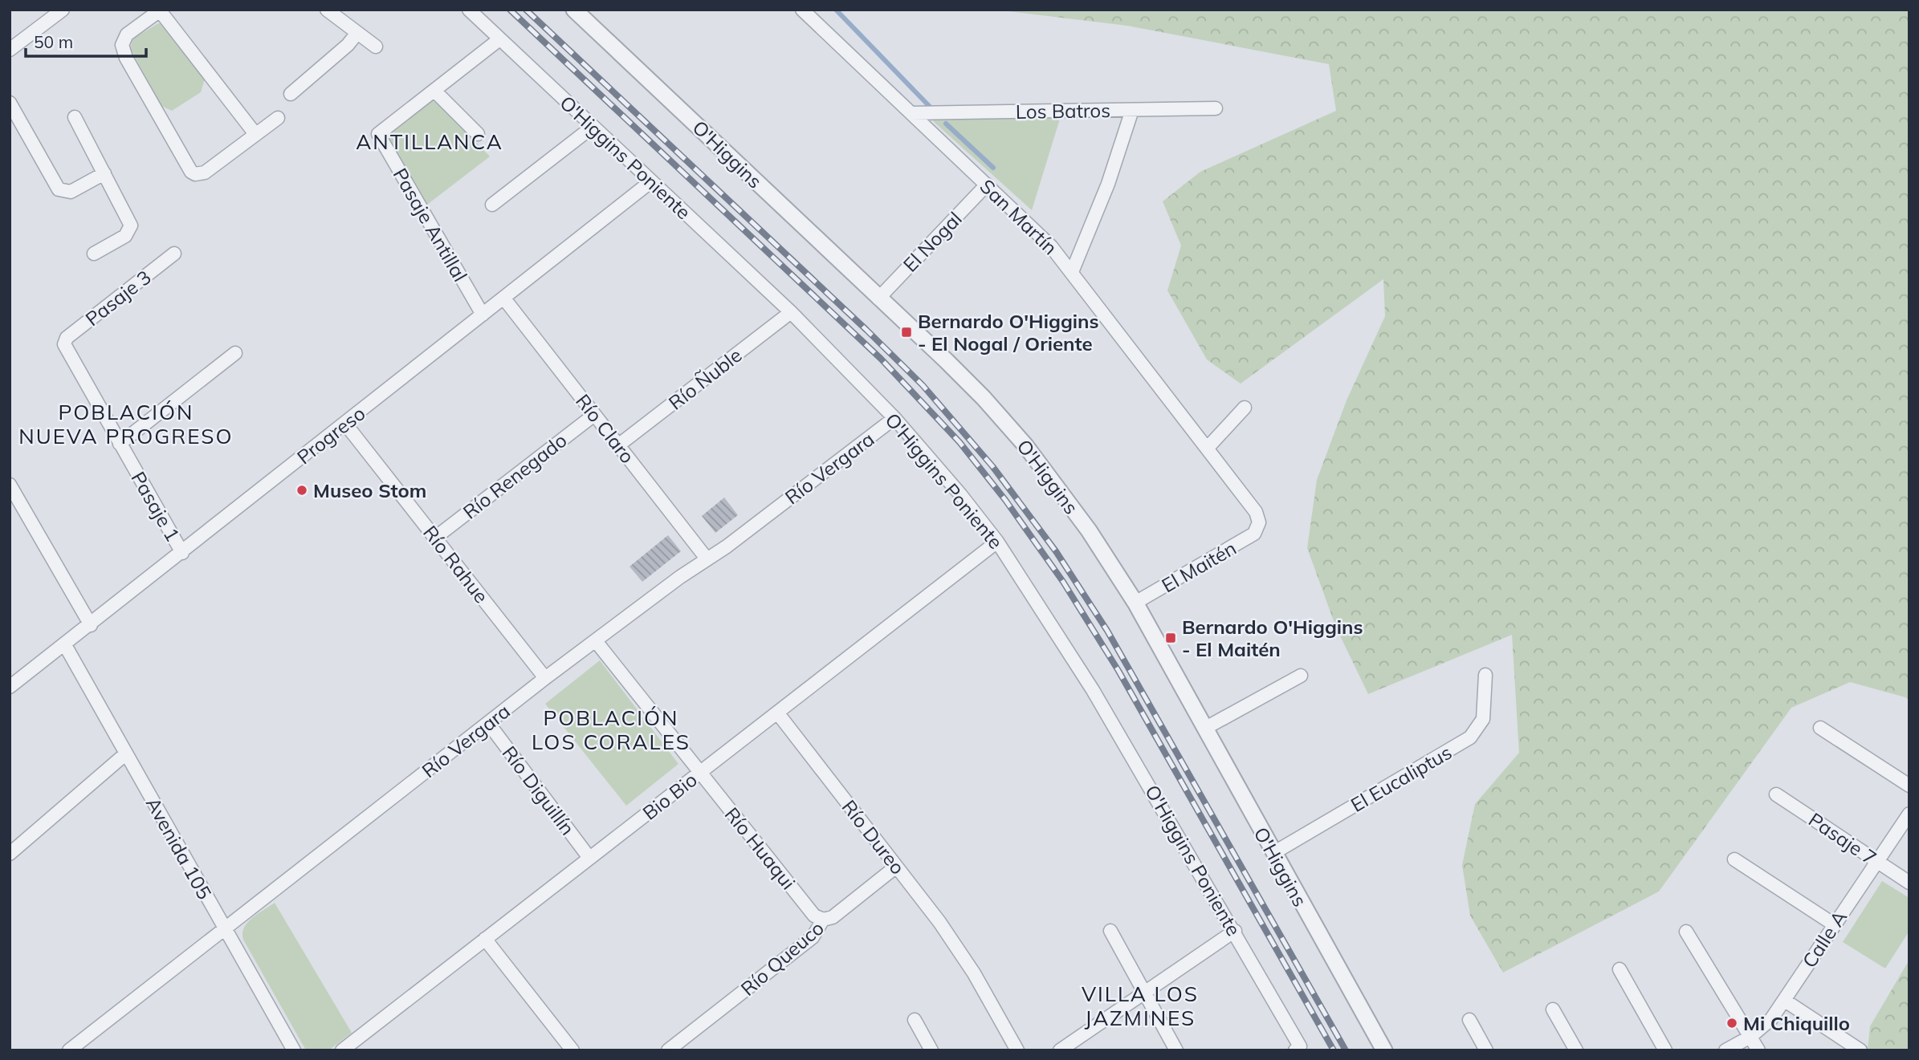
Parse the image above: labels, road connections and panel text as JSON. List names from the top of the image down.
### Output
{
  "streets": {
    "street": [
      "Los Batros",
      "O'Higgins",
      "O'Higgins Poniente",
      "San Martín",
      "Pasaje Antillal",
      "El Nogal",
      "Pasaje 3",
      "Río Ñuble",
      "Río Claro",
      "Progreso",
      "Río Vergara",
      "Río Renegado",
      "Pasaje 1",
      "Río Rahue",
      "El Maitén",
      "El Eucaliptus",
      "Río Diguillín",
      "Bio Bio",
      "Río Dureo",
      "Pasaje 7",
      "Avenida 105",
      "Río Huaqui",
      "Calle A",
      "Río Queuco"
    ]
  },
  "crossings": [
    ["Los Batros", "San Martín"],
    ["O'Higgins", "El Nogal"],
    ["O'Higgins", "El Maitén"],
    ["O'Higgins", "El Eucaliptus"],
    ["O'Higgins Poniente", "Río Ñuble"],
    ["O'Higgins Poniente", "Progreso"],
    ["O'Higgins Poniente", "Río Vergara"],
    ["O'Higgins Poniente", "Bio Bio"],
    ["San Martín", "El Nogal"],
    ["San Martín", "El Maitén"],
    ["Pasaje Antillal", "Progreso"],
    ["Pasaje 3", "Pasaje 1"],
    ["Río Ñuble", "Río Claro"],
    ["Río Claro", "Progreso"],
    ["Río Claro", "Río Vergara"],
    ["Río Claro", "Río Renegado"],
    ["Progreso", "Pasaje 1"],
    ["Progreso", "Río Rahue"],
    ["Progreso", "Avenida 105"],
    ["Río Vergara", "Río Rahue"],
    ["Río Vergara", "Río Diguillín"],
    ["Río Vergara", "Avenida 105"],
    ["Río Vergara", "Río Huaqui"],
    ["Río Renegado", "Río Rahue"],
    ["Río Diguillín", "Bio Bio"],
    ["Bio Bio", "Río Dureo"],
    ["Bio Bio", "Río Huaqui"],
    ["Río Dureo", "Río Queuco"],
    ["Pasaje 7", "Calle A"],
    ["Río Huaqui", "Río Queuco"]
  ],
  "districts": [
    "ANTILLANCA",
    "POBLACIÓN NUEVA PROGRESO",
    "POBLACIÓN LOS CORALES",
    "VILLA LOS JAZMINES"
  ],
  "places": {
    "transit": ["Bernardo O'Higgins - El Nogal / Oriente", "Bernardo O'Higgins - El Maitén"],
    "other": ["Museo Stom", "Mi Chiquillo"]
  },
  "scale_bar": "50 m"
}
